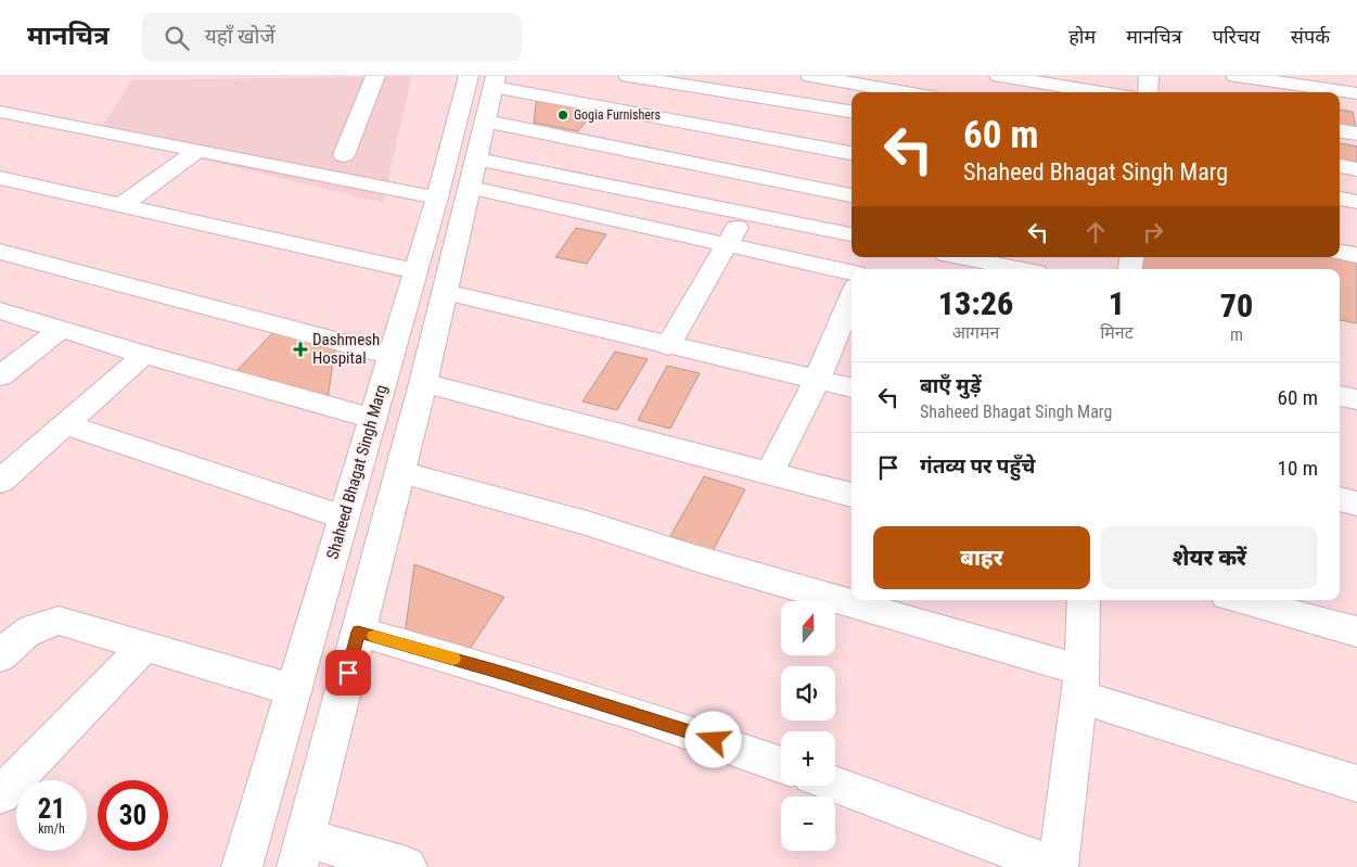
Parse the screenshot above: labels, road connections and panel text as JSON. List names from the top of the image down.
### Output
{
  "streets": {
    "street": ["Shaheed Bhagat Singh Marg"]
  },
  "places": {
    "other": ["Gogia Furnishers"],
    "health": ["Dashmesh Hospital"]
  },
  "north": "top",
  "page": {
    "header": "मानचित्र",
    "search": "यहाँ खोजें",
    "nav": [
      "होम",
      "मानचित्र",
      "परिचय",
      "संपर्क"
    ],
    "turn": ["60 m", "Shaheed Bhagat Singh Marg"],
    "eta": [
      "13:26",
      "आगमन",
      "1",
      "मिनट",
      "70",
      "m"
    ],
    "list": [
      {
        "name": "बाएँ मुड़ें",
        "note": "Shaheed Bhagat Singh Marg",
        "value": "60 m"
      },
      {
        "name": "गंतव्य पर पहुँचे",
        "value": "10 m"
      }
    ],
    "buttons": ["बाहर", "शेयर करें"],
    "map_buttons": ["+", "−"],
    "speed": "21 km/h",
    "limit": "30"
  }
}
